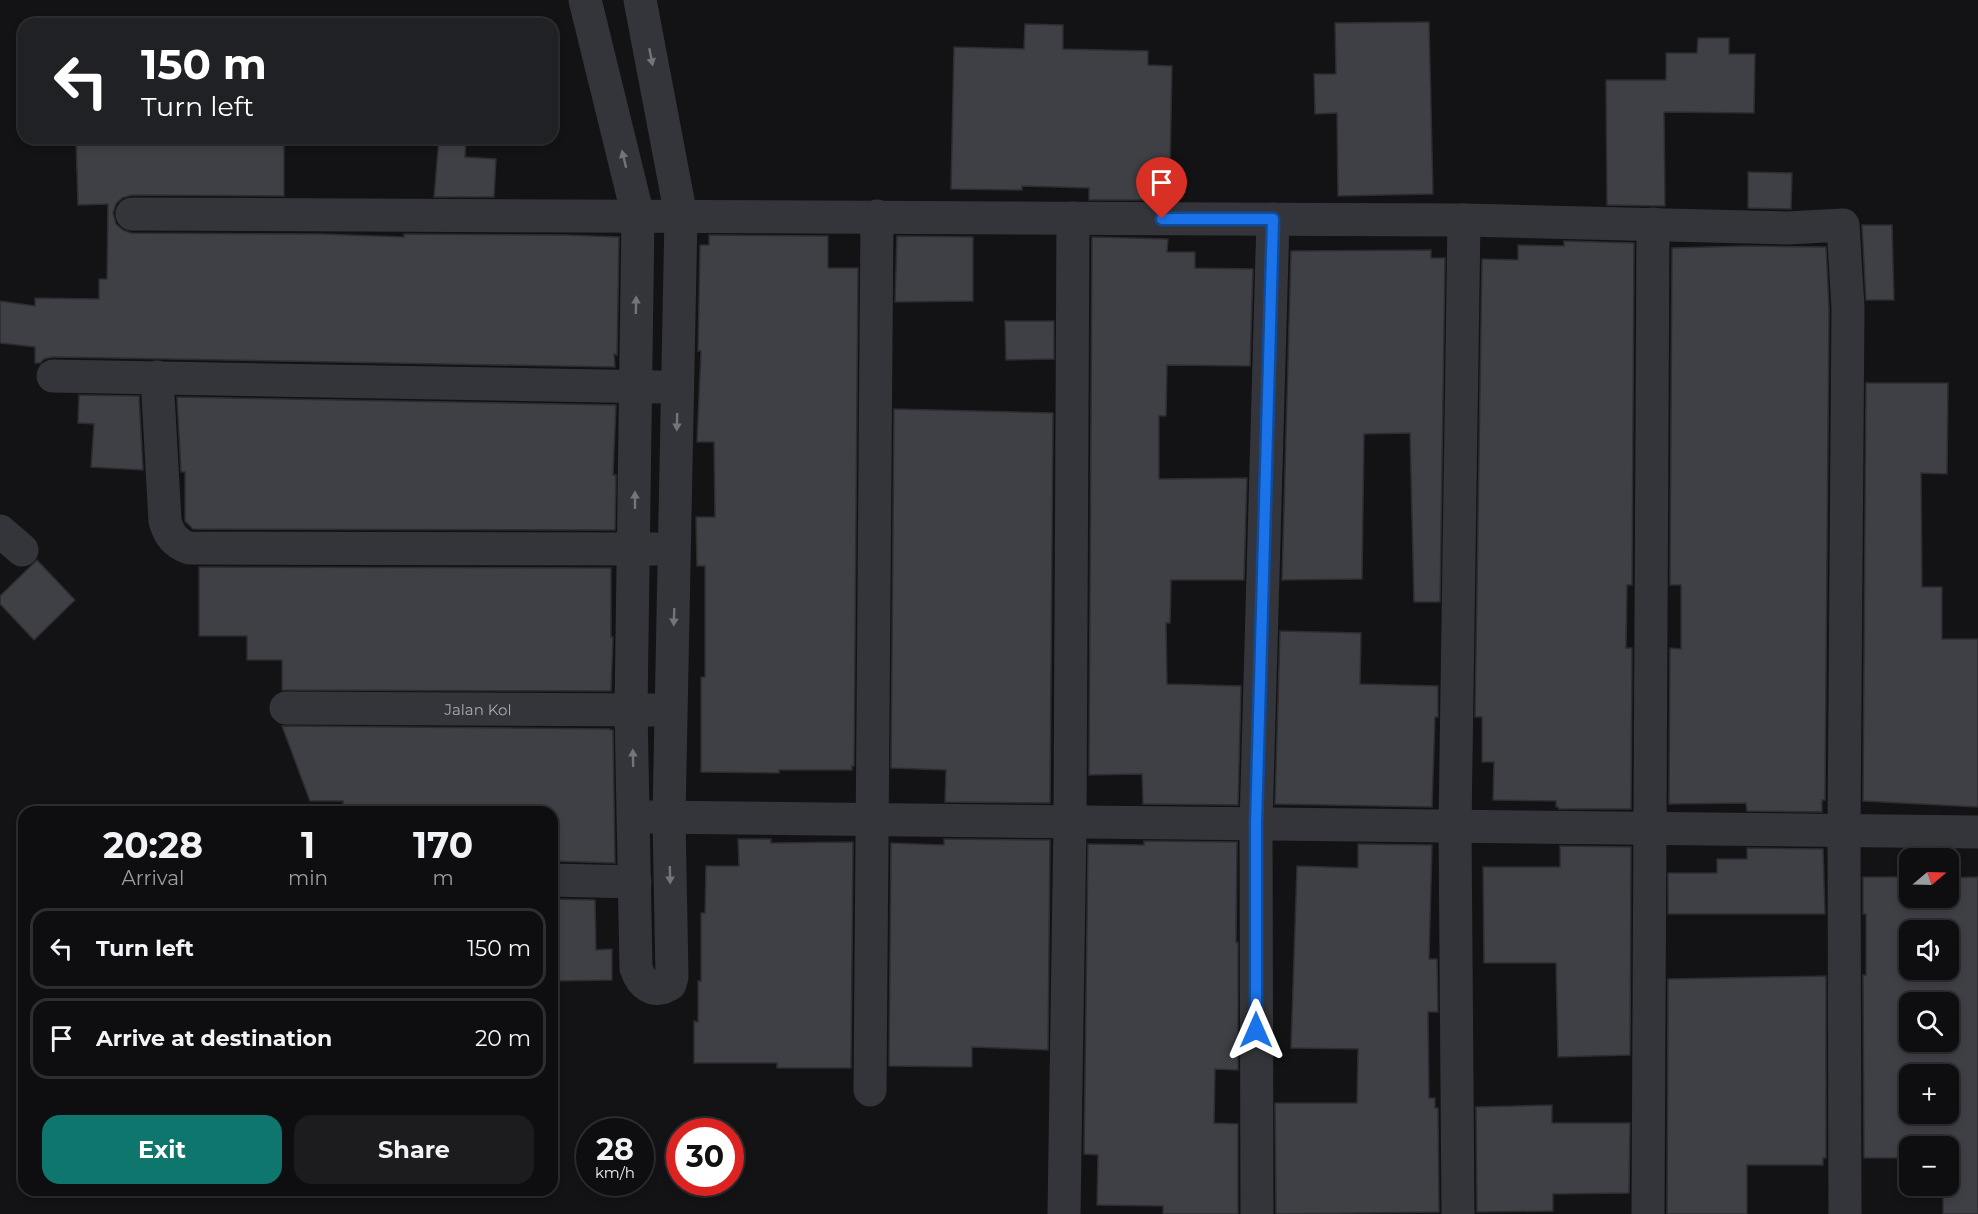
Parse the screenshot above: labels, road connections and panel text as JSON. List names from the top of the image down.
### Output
{
  "streets": {
    "street": ["Jalan Kol"]
  },
  "north": "right",
  "page": {
    "turn": ["150 m", "Turn left"],
    "eta": [
      "20:28",
      "Arrival",
      "1",
      "min",
      "170",
      "m"
    ],
    "map_buttons": ["+", "−"],
    "list": [
      {
        "name": "Turn left",
        "value": "150 m"
      },
      {
        "name": "Arrive at destination",
        "value": "20 m"
      }
    ],
    "buttons": ["Exit", "Share"],
    "speed": "28 km/h",
    "limit": "30"
  }
}
